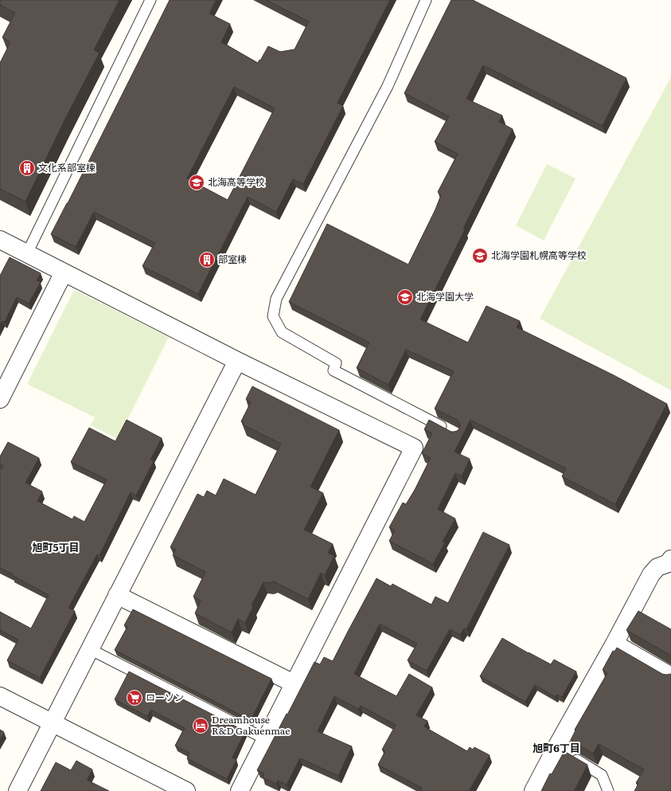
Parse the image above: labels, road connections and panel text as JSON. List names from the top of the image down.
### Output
{
  "districts": ["旭町5丁目", "旭町6丁目"],
  "places": {
    "building": ["文化系部室棟", "部室棟"],
    "school or university": ["北海高等学校", "北海学園札幌高等学校", "北海学園大学"],
    "supermarket": ["ローソン"],
    "hotel": ["Dreamhouse R&D Gakuenmae"]
  }
}
